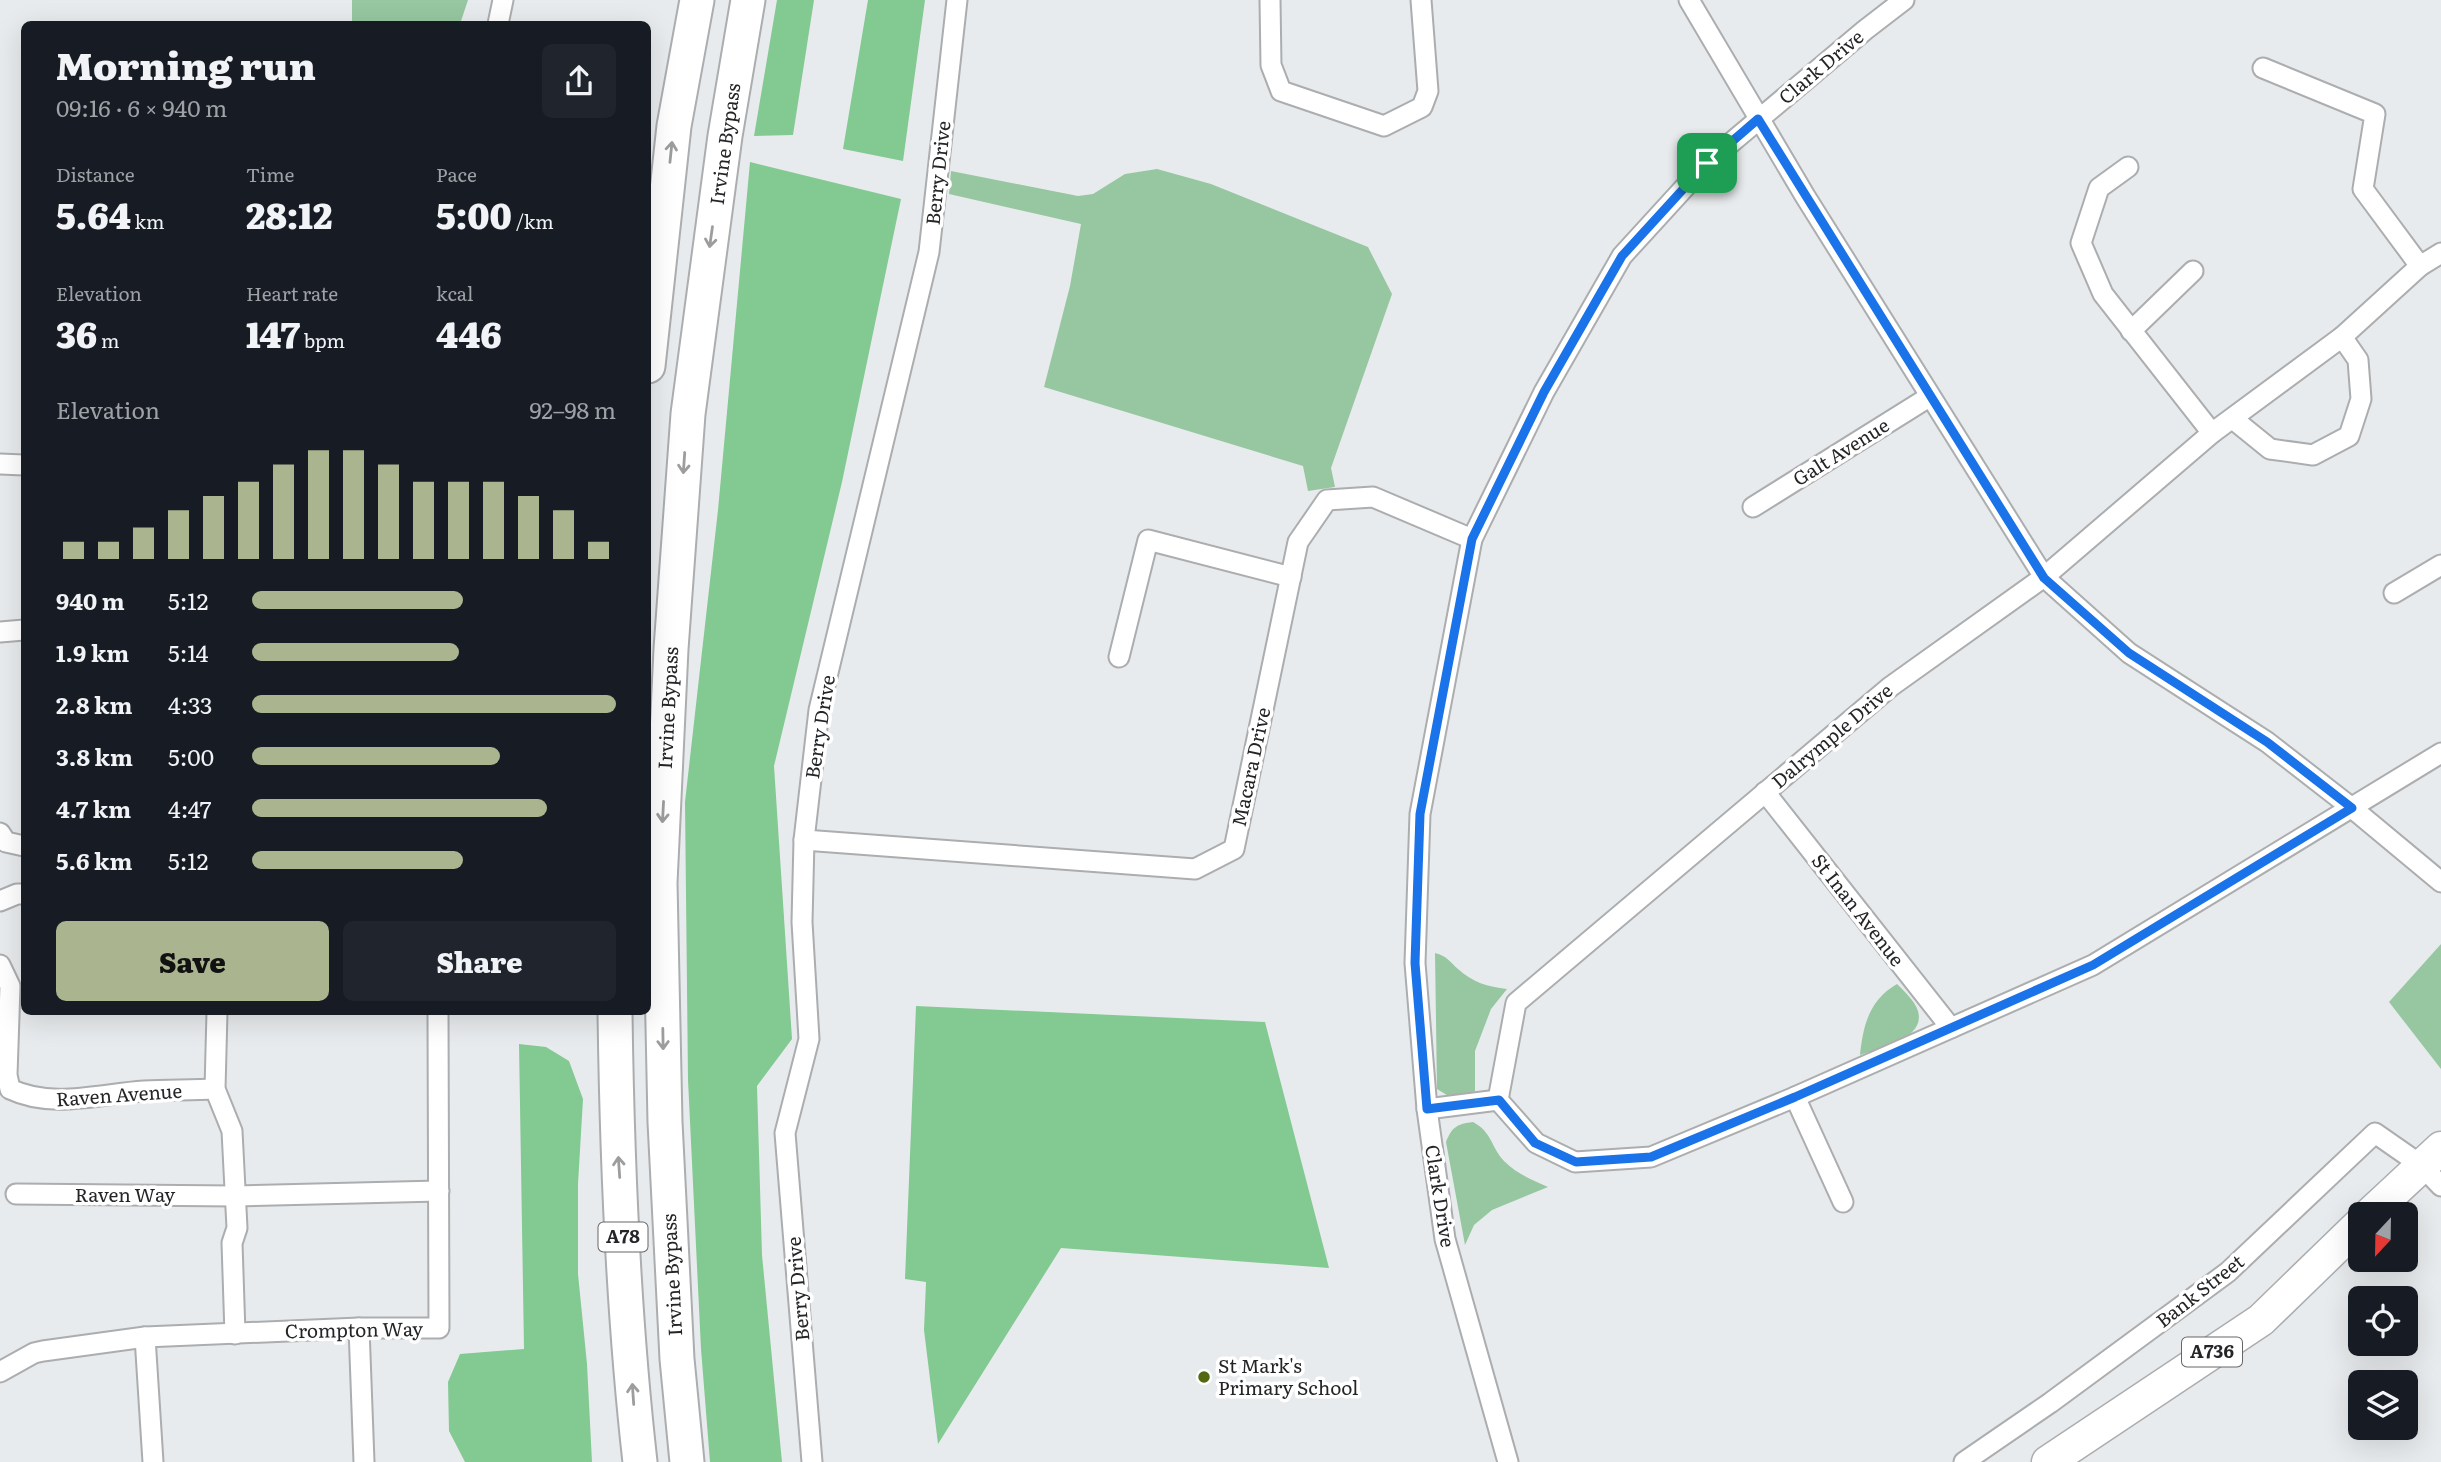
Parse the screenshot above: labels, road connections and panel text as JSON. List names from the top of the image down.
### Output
{
  "streets": {
    "highway": ["Irvine Bypass", "A78"],
    "main road": ["Bank Street", "A736"],
    "street": [
      "Clark Drive",
      "Berry Drive",
      "Galt Avenue",
      "Dalrymple Drive",
      "Macara Drive",
      "St Inan Avenue",
      "Raven Avenue",
      "Raven Way",
      "Crompton Way"
    ]
  },
  "crossings": [
    ["Clark Drive", "Macara Drive"],
    ["Berry Drive", "Macara Drive"],
    ["Dalrymple Drive", "St Inan Avenue"],
    ["Raven Way", "Crompton Way"]
  ],
  "places": ["St Mark's Primary School"],
  "north": "bottom",
  "page": {
    "heading": ["Morning run", "09:16 · 6 × 940 m"],
    "stats": [
      ["Distance", "5.64 km"],
      ["Time", "28:12"],
      ["Pace", "5:00 /km"],
      ["Elevation", "36 m"],
      ["Heart rate", "147 bpm"],
      ["kcal", "446"]
    ],
    "chart": ["Elevation", "92–98 m"],
    "list": [
      {
        "name": "940 m",
        "note": "5:12"
      },
      {
        "name": "1.9 km",
        "note": "5:14"
      },
      {
        "name": "2.8 km",
        "note": "4:33"
      },
      {
        "name": "3.8 km",
        "note": "5:00"
      },
      {
        "name": "4.7 km",
        "note": "4:47"
      },
      {
        "name": "5.6 km",
        "note": "5:12"
      }
    ],
    "buttons": ["Save", "Share"]
  }
}
